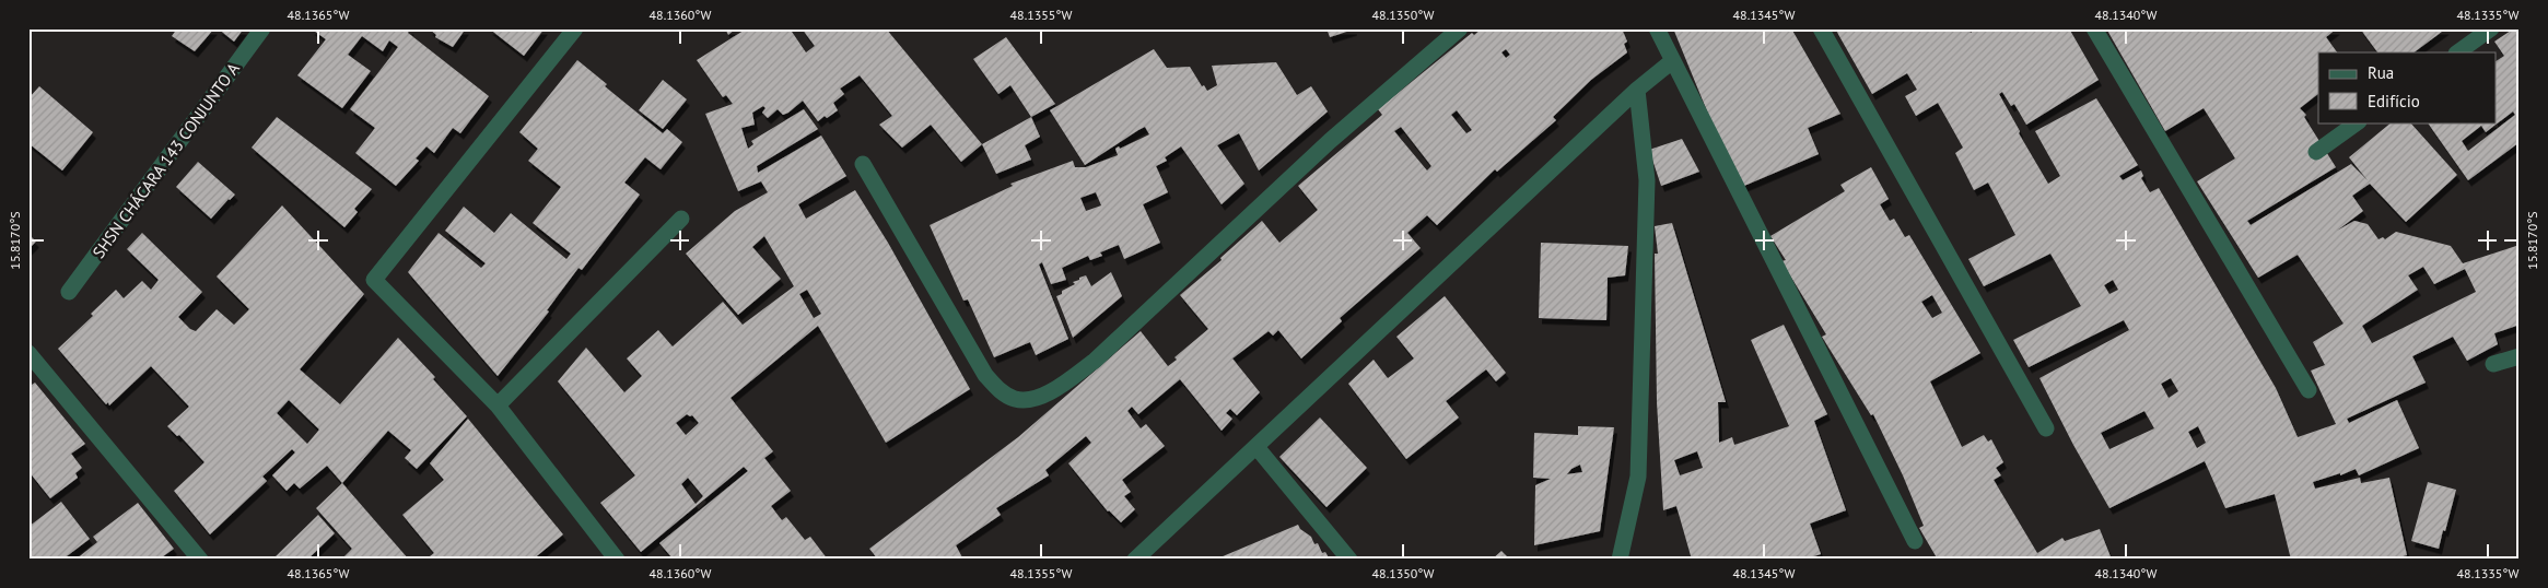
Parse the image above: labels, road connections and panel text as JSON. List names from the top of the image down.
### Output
{
  "streets": {
    "street": ["SHSN CHÁCARA 143 CONJUNTO A"]
  },
  "legend": ["Rua", "Edifício"],
  "coordinates": [
    "48.1365°W",
    "48.1360°W",
    "48.1355°W",
    "48.1350°W",
    "48.1345°W",
    "48.1340°W",
    "48.1335°W",
    "15.8170°S"
  ]
}
